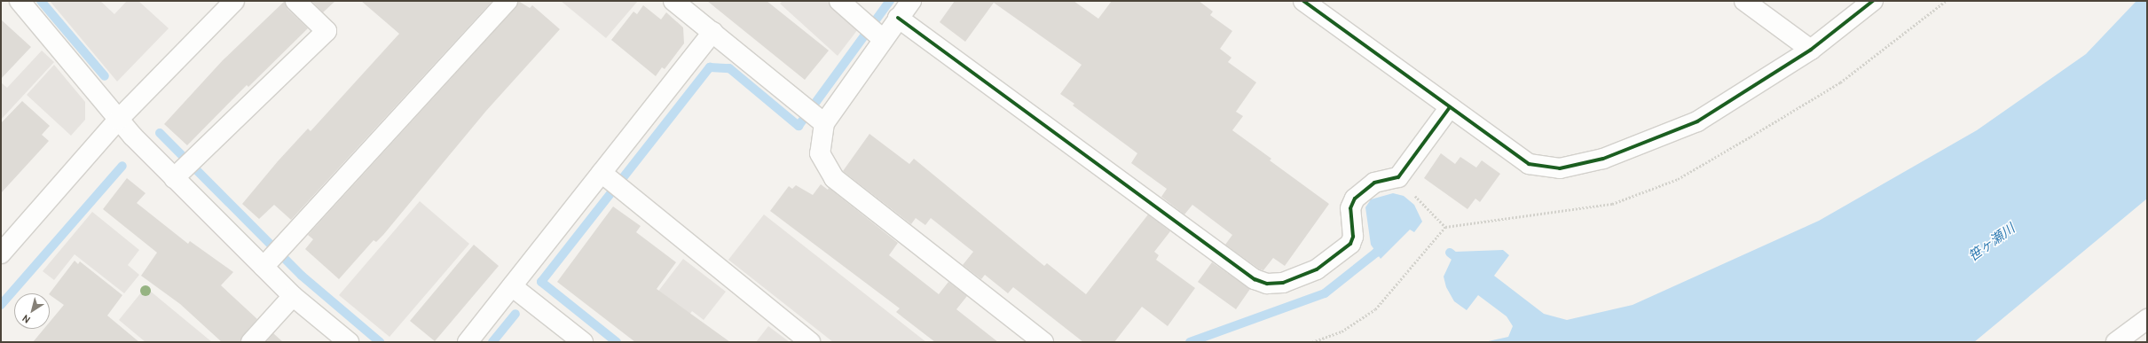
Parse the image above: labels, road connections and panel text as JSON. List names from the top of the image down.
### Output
{
  "water": ["笹ヶ瀬川"],
  "north": "bottom left"
}
